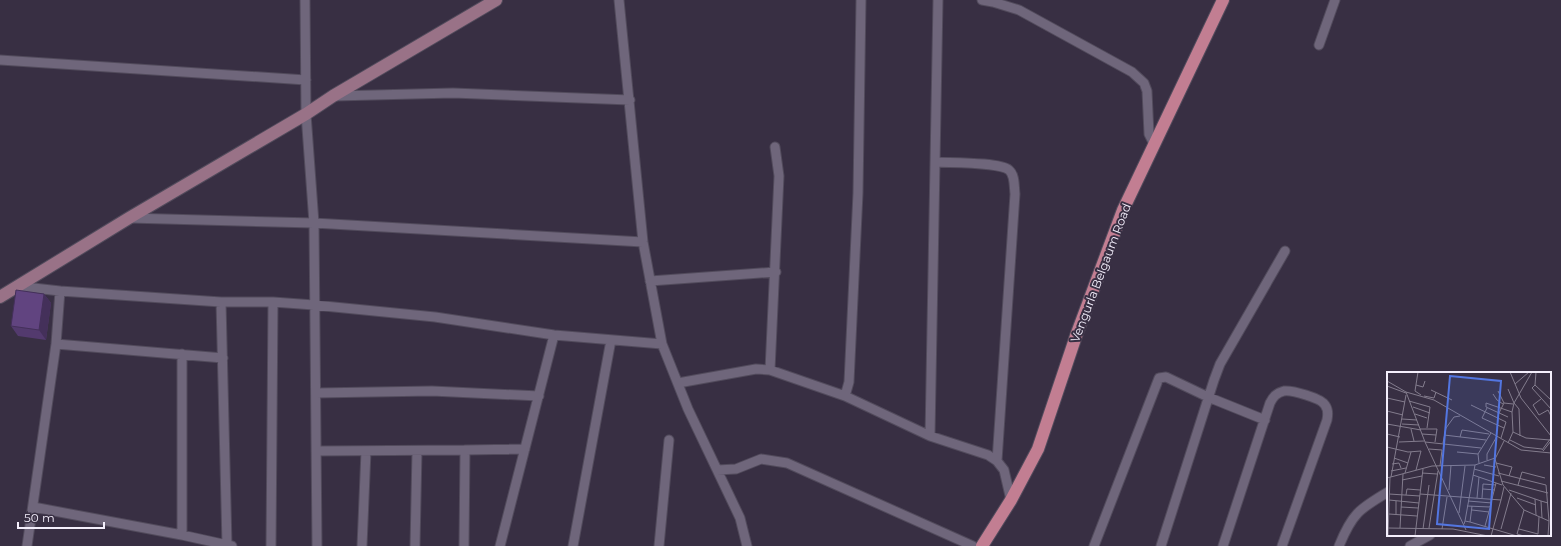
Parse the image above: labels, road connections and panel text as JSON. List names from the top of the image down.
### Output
{
  "streets": {
    "main road": ["Vengurla Belgaum Road"]
  },
  "scale_bar": "50 m"
}
